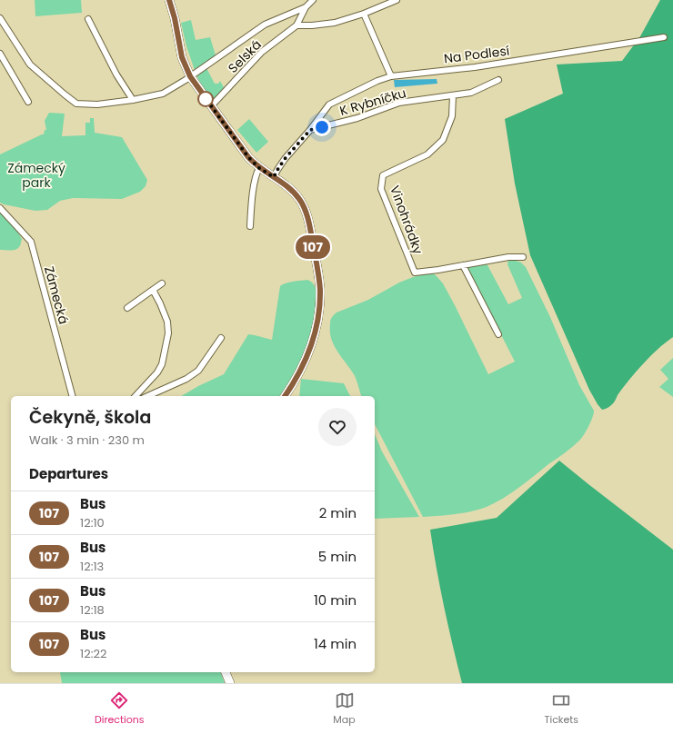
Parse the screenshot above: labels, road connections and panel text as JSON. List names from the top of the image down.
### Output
{
  "streets": {
    "street": [
      "Na Podlesí",
      "Selská",
      "K Rybníčku",
      "Vinohrádky",
      "Zámecká"
    ]
  },
  "crossings": [
    ["Na Podlesí", "K Rybníčku"],
    ["K Rybníčku", "Vinohrádky"]
  ],
  "parks": ["Zámecký park"],
  "lines": ["bus line 107"],
  "page": {
    "on_map": "107",
    "heading": [
      ["Čekyně, škola", "Walk · 3 min · 230 m"],
      "Departures"
    ],
    "list": [
      {
        "mark": "107",
        "name": "Bus",
        "note": "12:10",
        "value": "2 min"
      },
      {
        "mark": "107",
        "name": "Bus",
        "note": "12:13",
        "value": "5 min"
      },
      {
        "mark": "107",
        "name": "Bus",
        "note": "12:18",
        "value": "10 min"
      },
      {
        "mark": "107",
        "name": "Bus",
        "note": "12:22",
        "value": "14 min"
      }
    ],
    "tabs": ["Directions", "Map", "Tickets"]
  }
}
